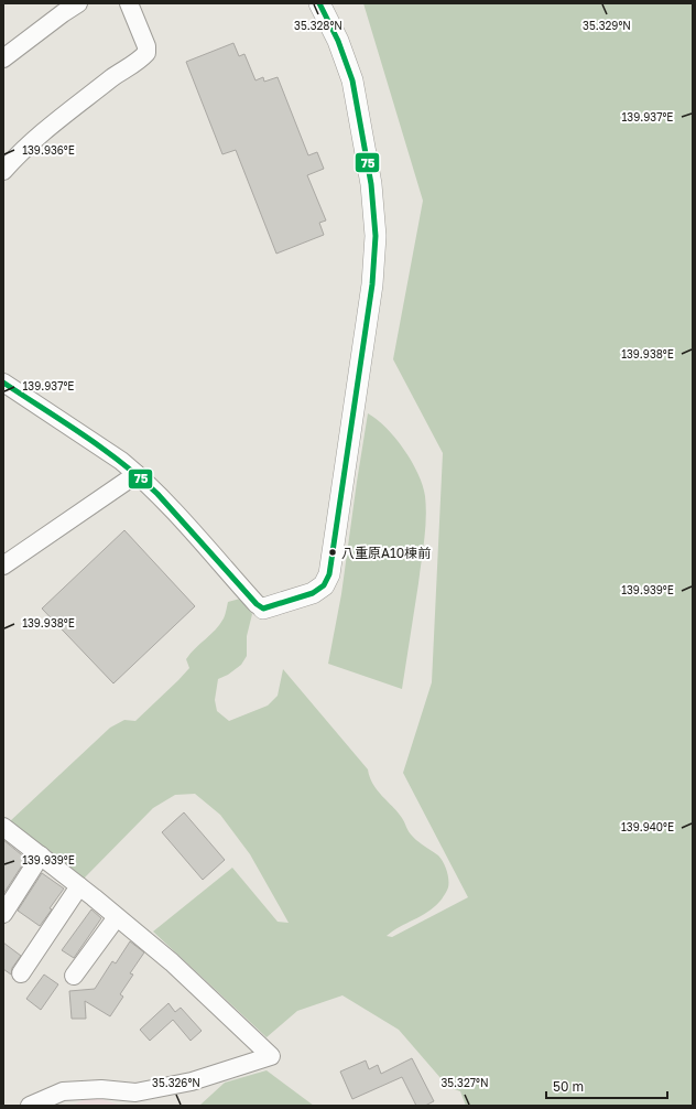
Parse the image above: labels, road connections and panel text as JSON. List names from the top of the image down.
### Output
{
  "places": ["八重原A10棟前"],
  "lines": ["transit line 75"],
  "scale_bar": "50 m",
  "coordinates": [
    "35.328°N",
    "35.329°N",
    "139.937°E",
    "139.936°E",
    "139.938°E",
    "139.939°E",
    "139.940°E",
    "35.326°N",
    "35.327°N"
  ]
}
